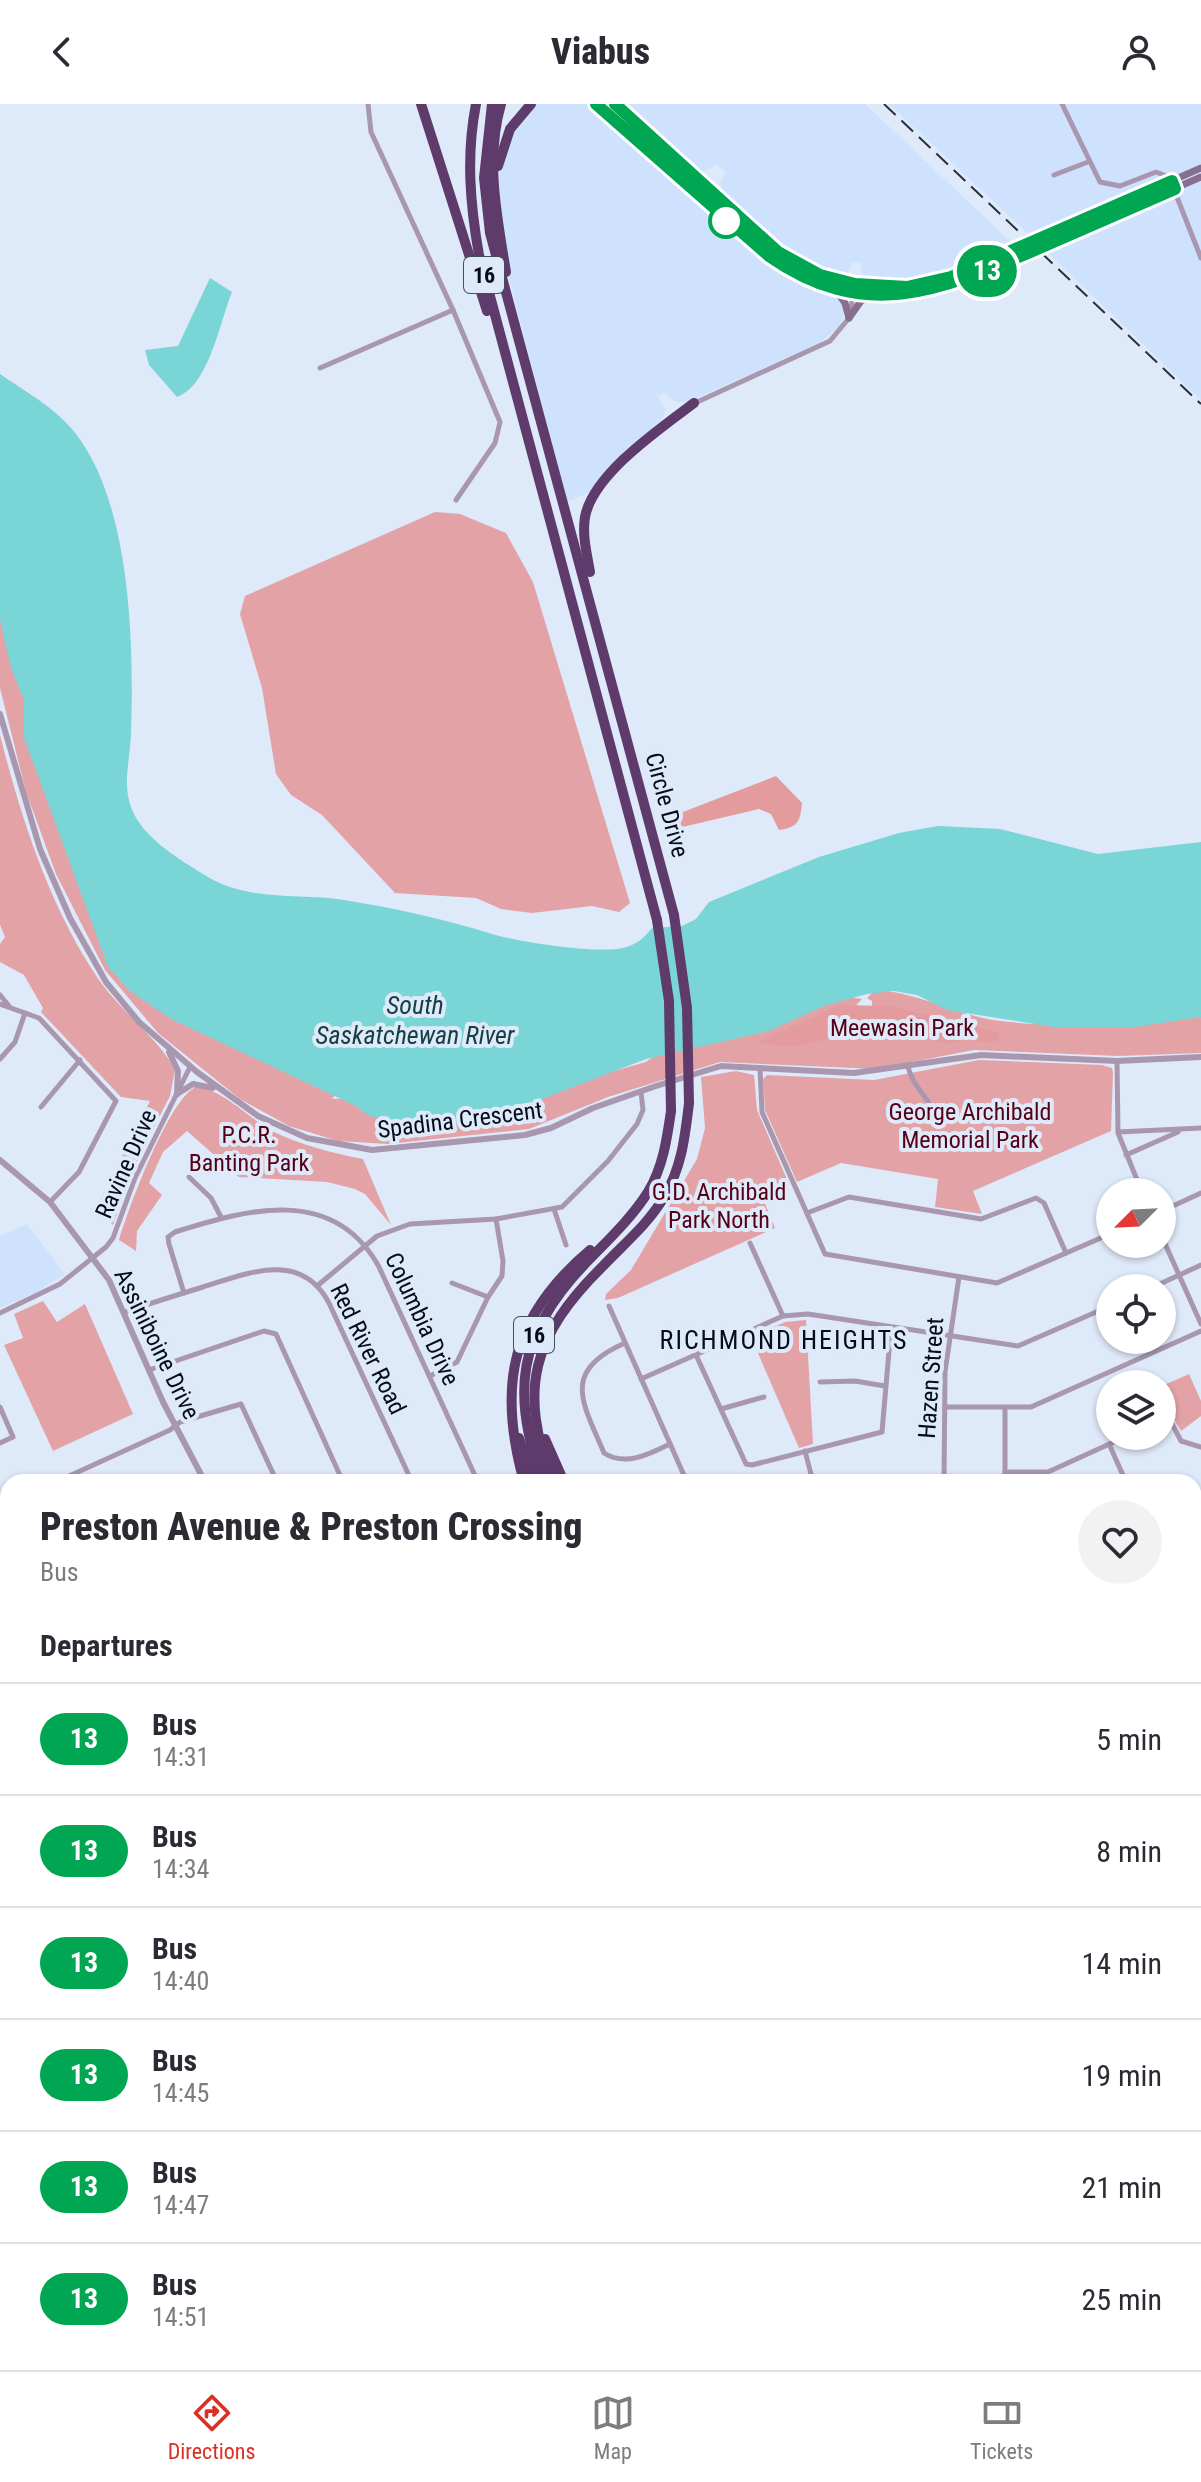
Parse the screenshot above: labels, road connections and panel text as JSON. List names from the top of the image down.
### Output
{
  "streets": {
    "highway": ["16", "Circle Drive"],
    "street": [
      "Spadina Crescent",
      "Ravine Drive",
      "Columbia Drive",
      "Assiniboine Drive",
      "Red River Road",
      "Hazen Street"
    ]
  },
  "crossings": [
    ["Spadina Crescent", "Ravine Drive"],
    ["Ravine Drive", "Assiniboine Drive"],
    ["Columbia Drive", "Red River Road"],
    ["Assiniboine Drive", "Red River Road"]
  ],
  "districts": ["RICHMOND HEIGHTS"],
  "water": ["South Saskatchewan River"],
  "parks": [
    "Meewasin Park",
    "George Archibald Memorial Park",
    "P.C.R. Banting Park",
    "G.D. Archibald Park North"
  ],
  "lines": ["bus line 13"],
  "north": "bottom left",
  "page": {
    "header": "Viabus",
    "on_map": "13",
    "heading": [
      ["Preston Avenue & Preston Crossing", "Bus"],
      "Departures"
    ],
    "list": [
      {
        "mark": "13",
        "name": "Bus",
        "note": "14:31",
        "value": "5 min"
      },
      {
        "mark": "13",
        "name": "Bus",
        "note": "14:34",
        "value": "8 min"
      },
      {
        "mark": "13",
        "name": "Bus",
        "note": "14:40",
        "value": "14 min"
      },
      {
        "mark": "13",
        "name": "Bus",
        "note": "14:45",
        "value": "19 min"
      },
      {
        "mark": "13",
        "name": "Bus",
        "note": "14:47",
        "value": "21 min"
      },
      {
        "mark": "13",
        "name": "Bus",
        "note": "14:51",
        "value": "25 min"
      }
    ],
    "tabs": ["Directions", "Map", "Tickets"]
  }
}
